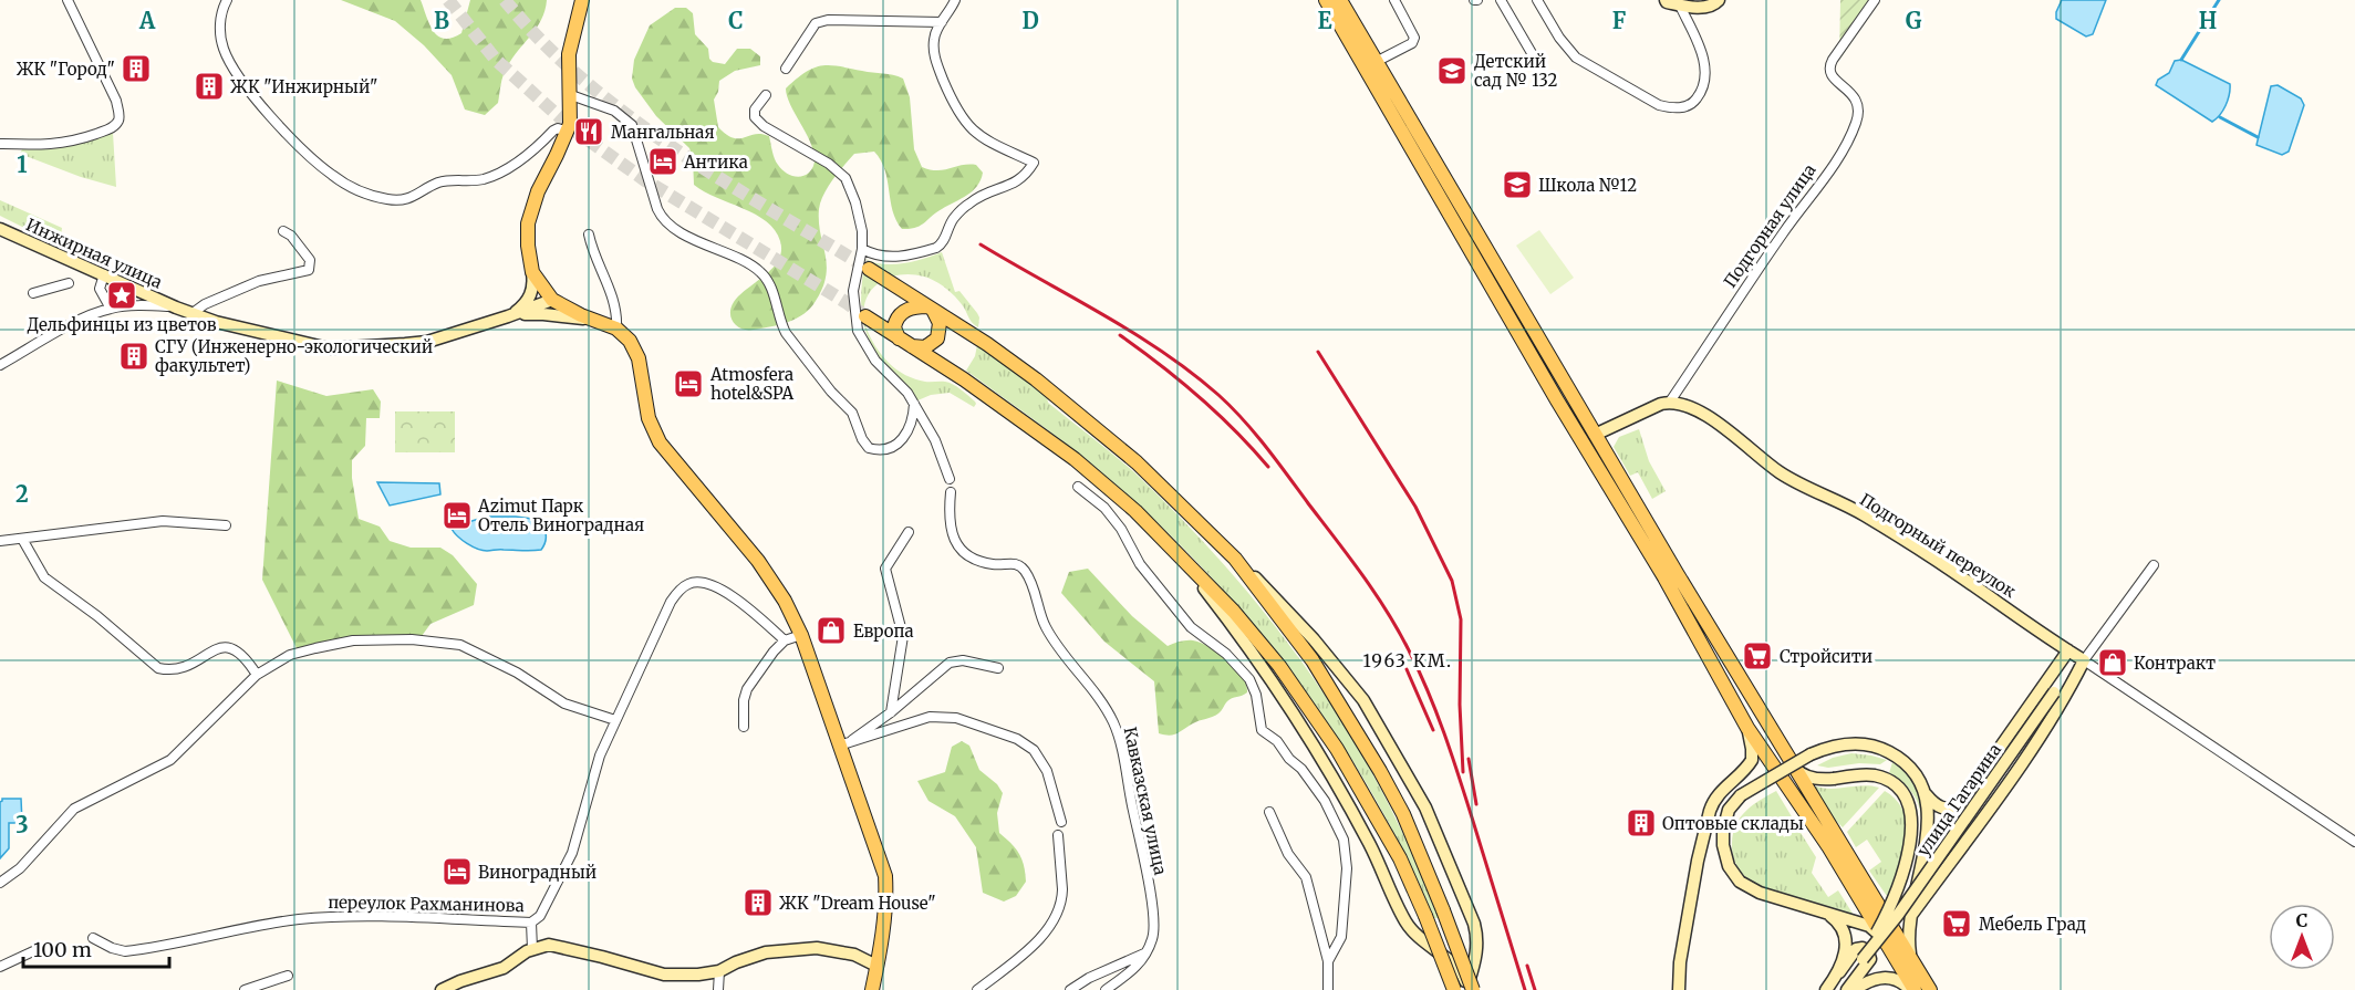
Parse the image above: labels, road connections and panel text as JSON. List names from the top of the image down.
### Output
{
  "streets": {
    "street": [
      "Подгорная улица",
      "Инжирная улица",
      "Подгорный переулок",
      "улица Гагарина",
      "Кавказская улица",
      "переулок Рахманинова"
    ]
  },
  "crossings": [
    ["Подгорная улица", "Подгорный переулок"],
    ["Подгорный переулок", "улица Гагарина"]
  ],
  "districts": ["1963 КМ."],
  "places": {
    "building": [
      "ЖК \"Город\"",
      "ЖК \"Инжирный\"",
      "СГУ (Инженерно-экологический факультет)",
      "Оптовые склады",
      "ЖК \"Dream House\""
    ],
    "school or university": ["Детский сад № 132", "Школа №12"],
    "restaurant": ["Мангальная"],
    "hotel": [
      "Антика",
      "Atmosfera hotel&SPA",
      "Azimut Парк Отель Виноградная",
      "Виноградный"
    ],
    "place": ["Дельфинцы из цветов"],
    "shop": ["Европа", "Контракт"],
    "supermarket": ["Стройсити", "Мебель Град"]
  },
  "scale_bar": "100 m",
  "north": "top",
  "grid": {
    "columns": [
      "A",
      "B",
      "C",
      "D",
      "E",
      "F",
      "G",
      "H"
    ],
    "rows": ["1", "2", "3"]
  }
}
